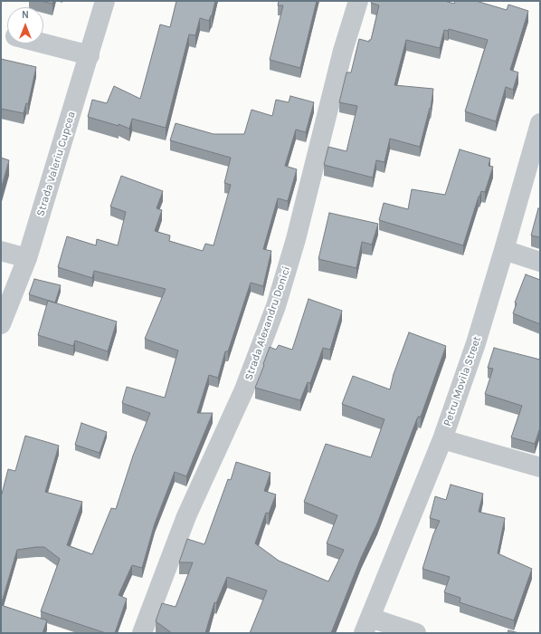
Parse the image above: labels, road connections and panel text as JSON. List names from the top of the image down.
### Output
{
  "streets": {
    "street": ["Strada Valeriu Cupcea", "Strada Alexandru Donici", "Petru Movila Street"]
  },
  "north": "top"
}
